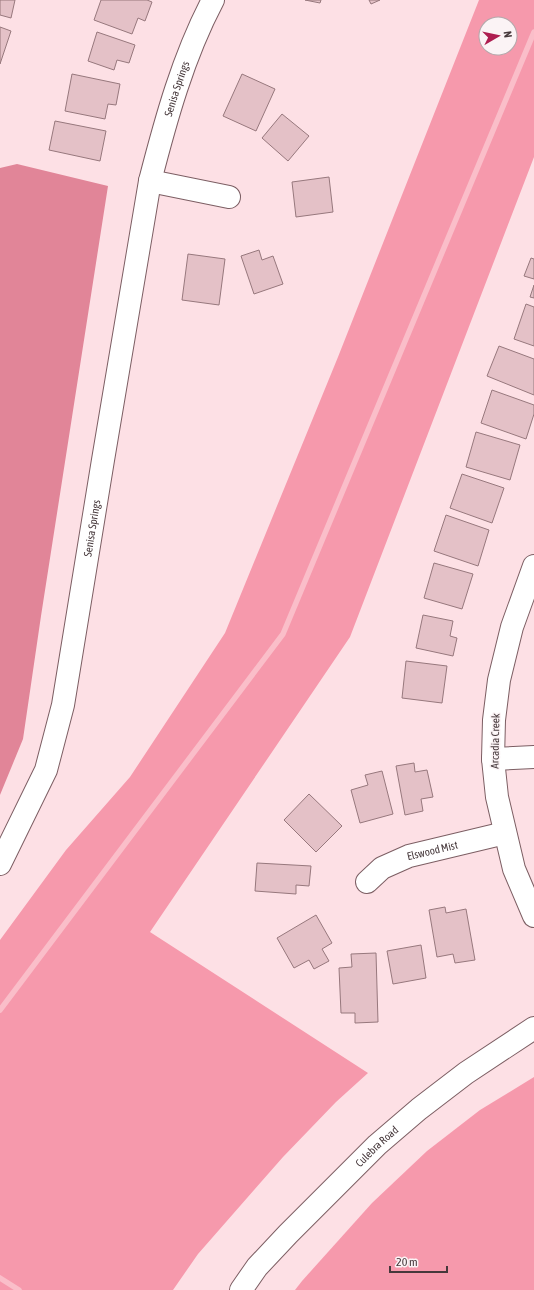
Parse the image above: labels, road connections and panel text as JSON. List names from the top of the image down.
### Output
{
  "streets": {
    "street": [
      "Senisa Springs",
      "Arcadia Creek",
      "Elswood Mist",
      "Culebra Road"
    ]
  },
  "crossings": [
    ["Arcadia Creek", "Elswood Mist"]
  ],
  "scale_bar": "20 m",
  "north": "right"
}
